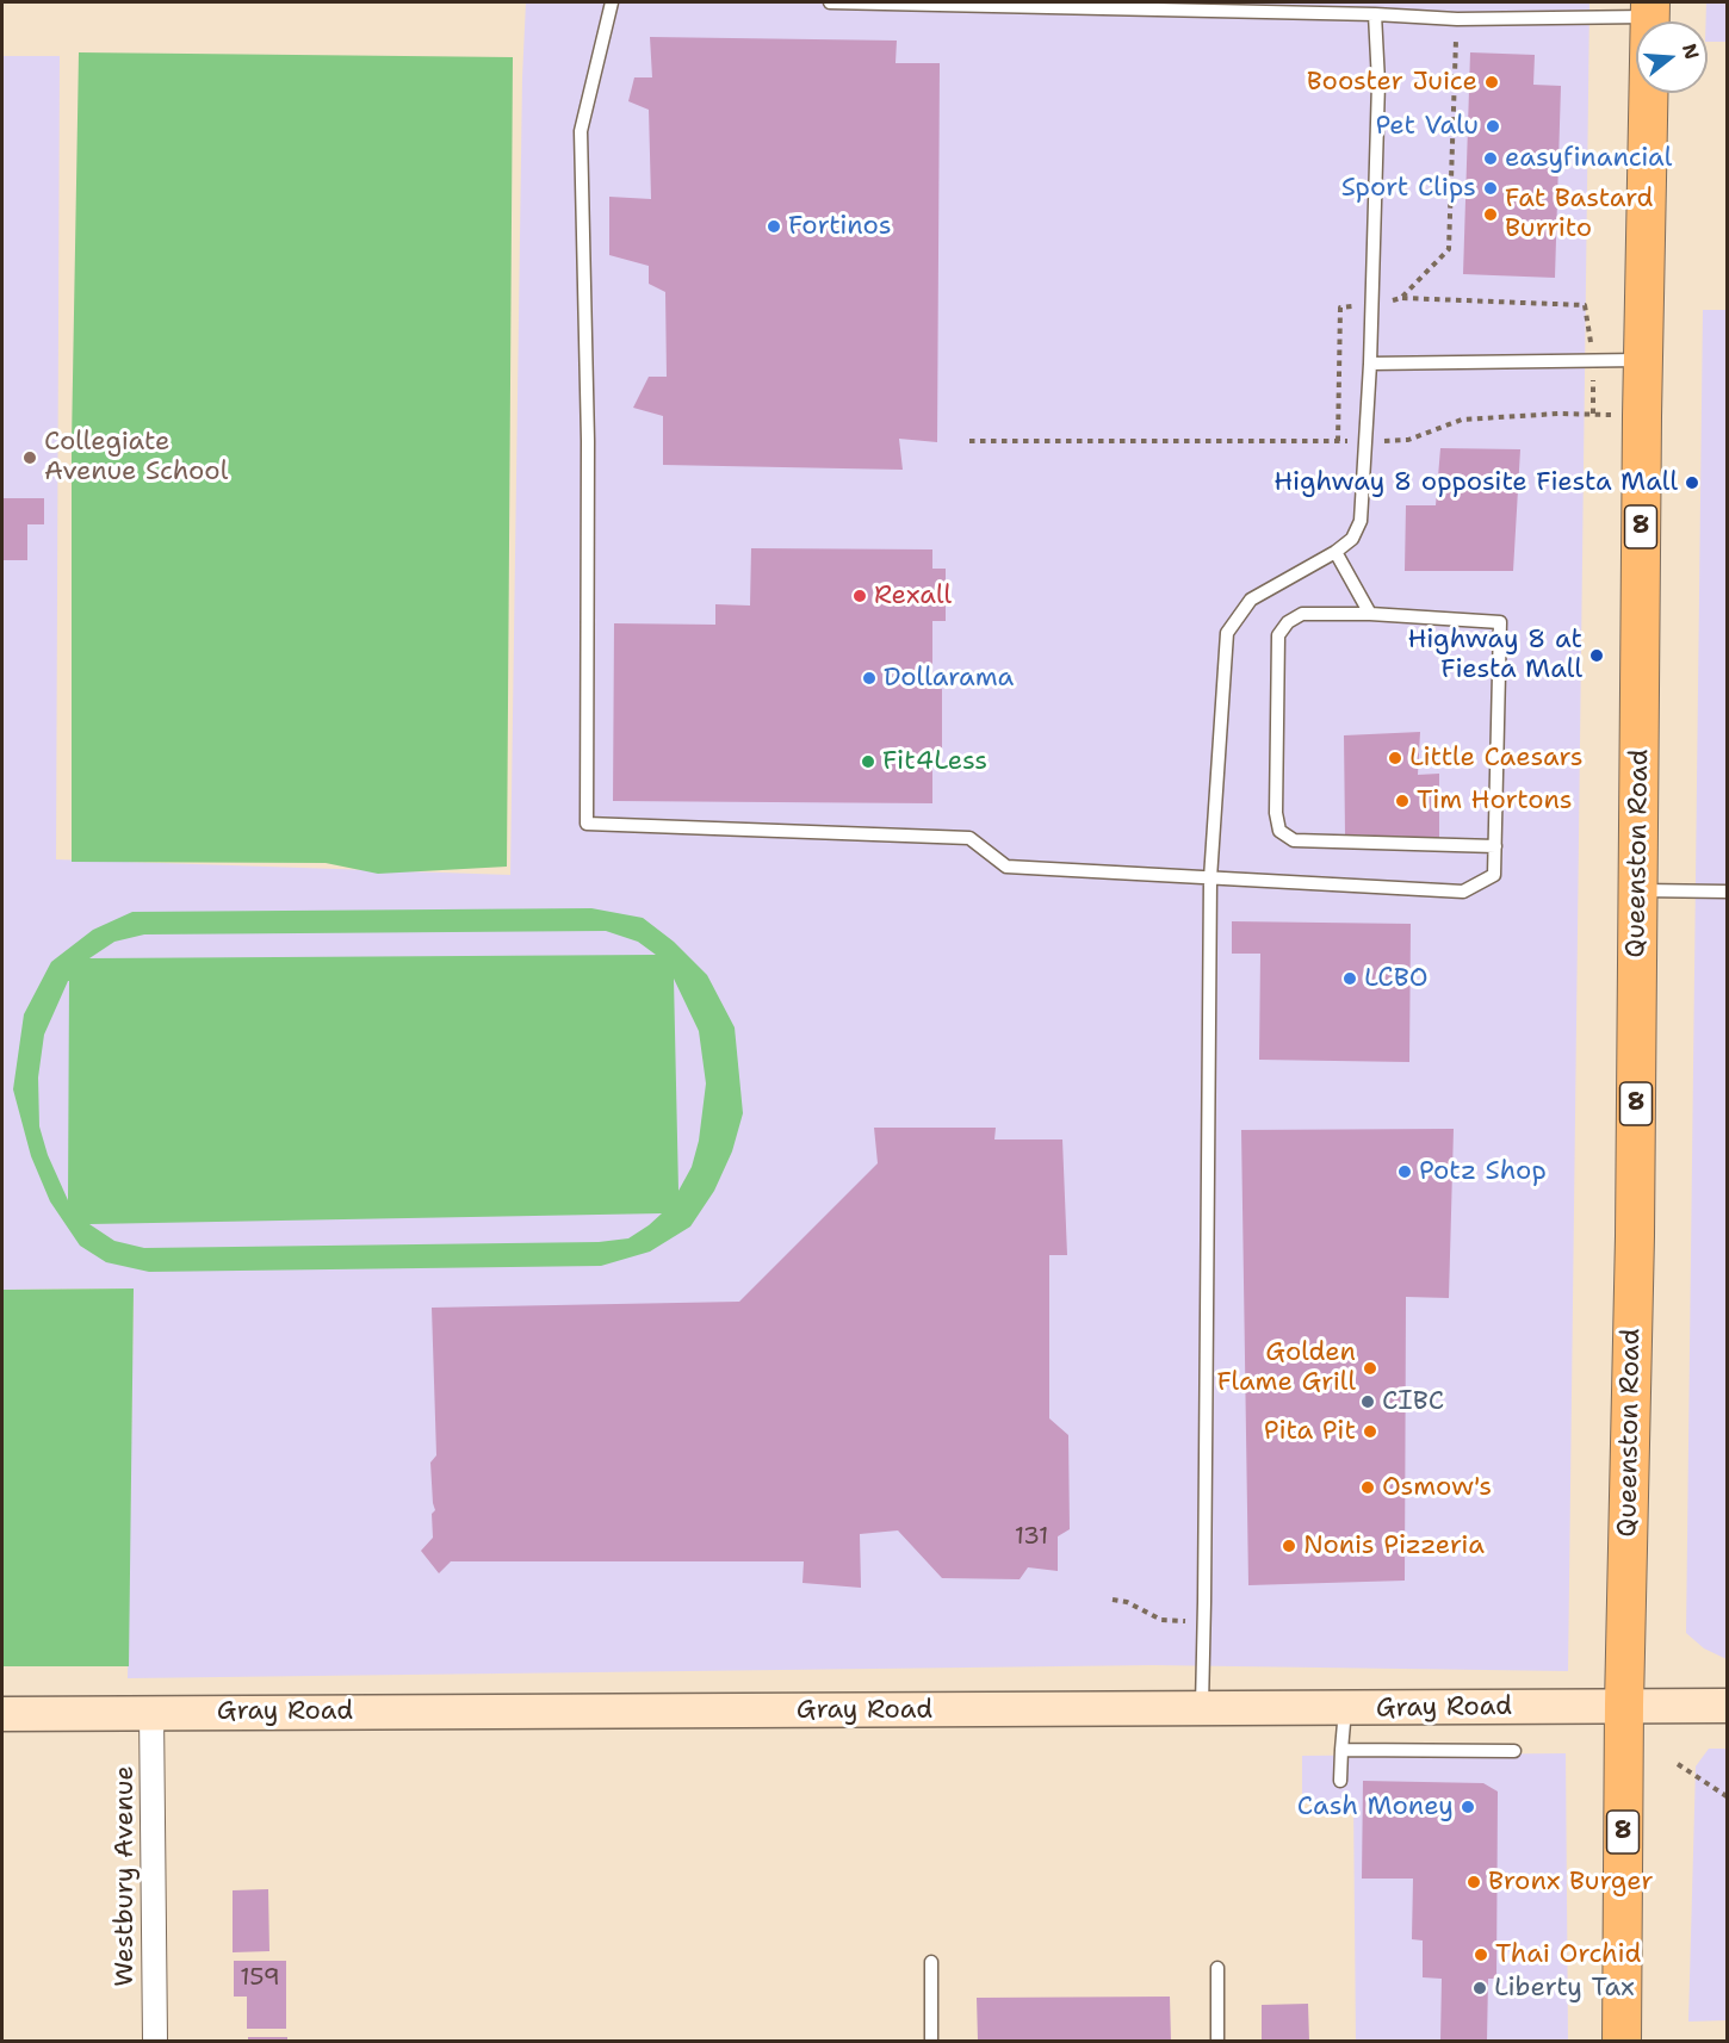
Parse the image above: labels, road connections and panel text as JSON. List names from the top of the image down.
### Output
{
  "streets": {
    "main road": ["8", "Queenston Road", "Gray Road"],
    "street": ["Westbury Avenue"]
  },
  "crossings": [
    ["8", "Queenston Road"],
    ["8", "Gray Road"],
    ["Queenston Road", "Gray Road"],
    ["Gray Road", "Westbury Avenue"]
  ],
  "places": [
    "Booster Juice",
    "Pet Valu",
    "easyfinancial",
    "Sport Clips",
    "Fat Bastard Burrito",
    "Fortinos",
    "Collegiate Avenue School",
    "Highway 8 opposite Fiesta Mall",
    "Rexall",
    "Highway 8 at Fiesta Mall",
    "Dollarama",
    "Little Caesars",
    "Fit4Less",
    "Tim Hortons",
    "LCBO",
    "Potz Shop",
    "Golden Flame Grill",
    "CIBC",
    "Pita Pit",
    "Osmow's",
    "Nonis Pizzeria",
    "Cash Money",
    "Bronx Burger",
    "Thai Orchid",
    "Liberty Tax"
  ],
  "house_numbers": ["131", "159"],
  "north": "right"
}
